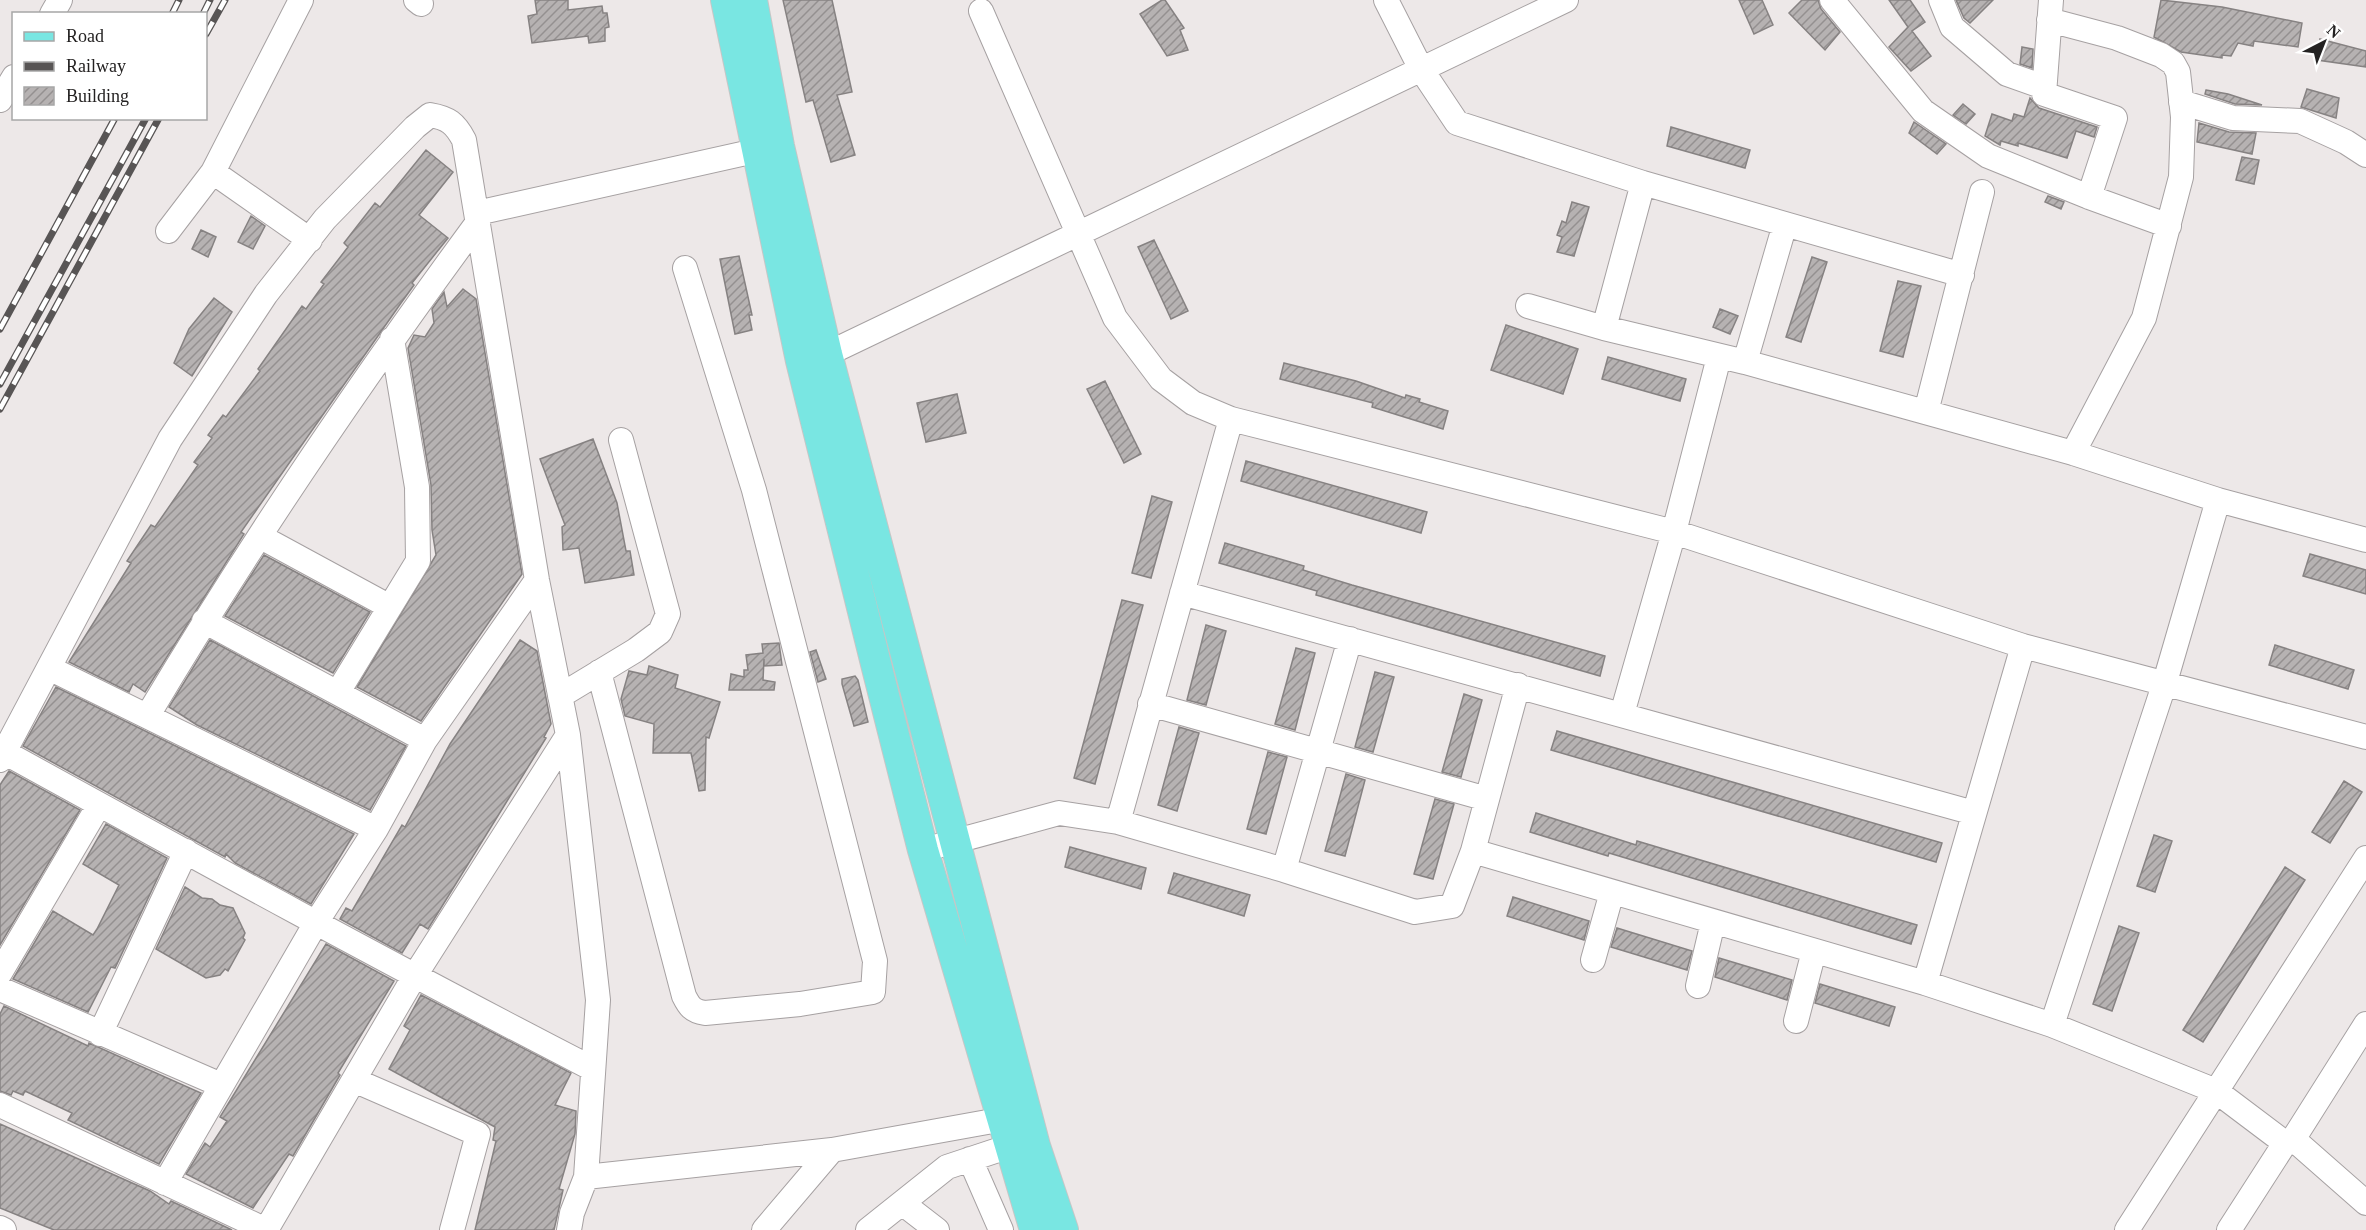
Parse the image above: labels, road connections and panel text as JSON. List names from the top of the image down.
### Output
{
  "legend": ["Road", "Railway", "Building"],
  "north": "top right"
}
